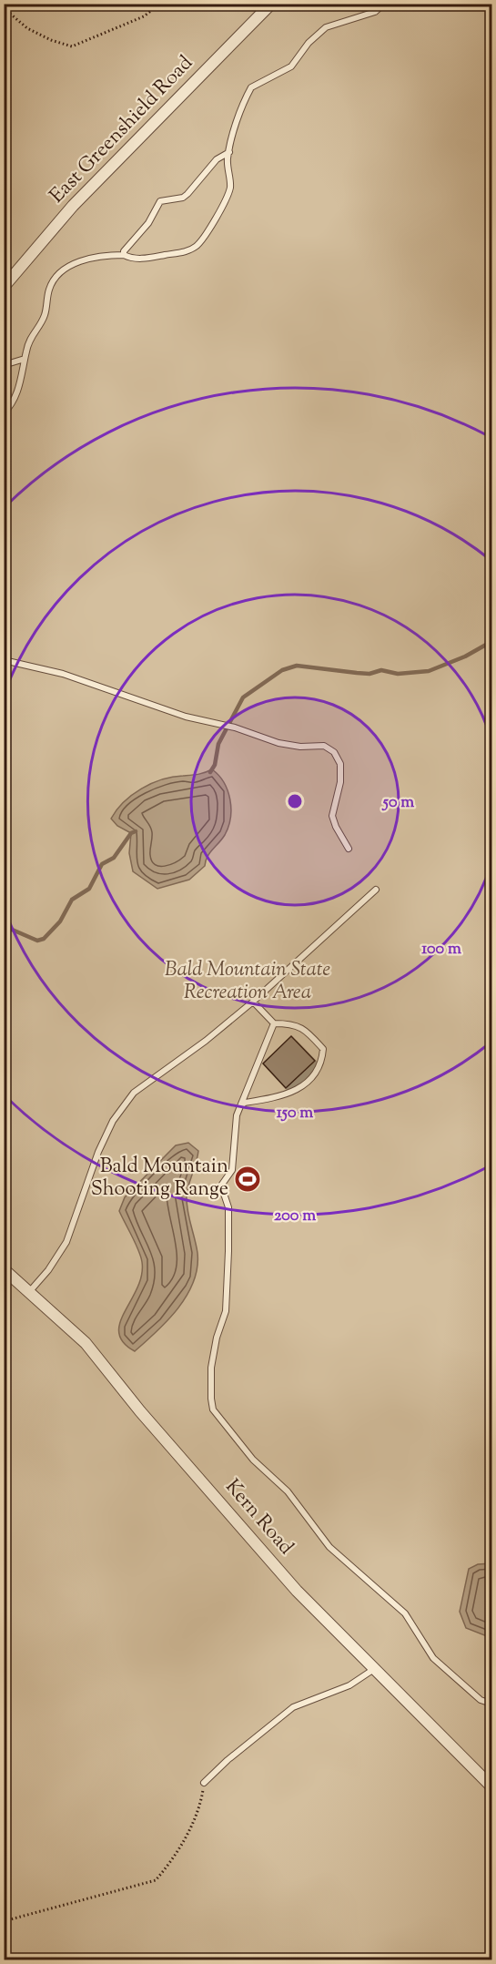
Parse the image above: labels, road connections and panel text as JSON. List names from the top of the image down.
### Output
{
  "streets": {
    "street": ["East Greenshield Road", "Kern Road"]
  },
  "parks": ["Bald Mountain State Recreation Area"],
  "places": {
    "sports": ["Bald Mountain Shooting Range"]
  },
  "rings": [
    "50 m",
    "100 m",
    "150 m",
    "200 m"
  ]
}
